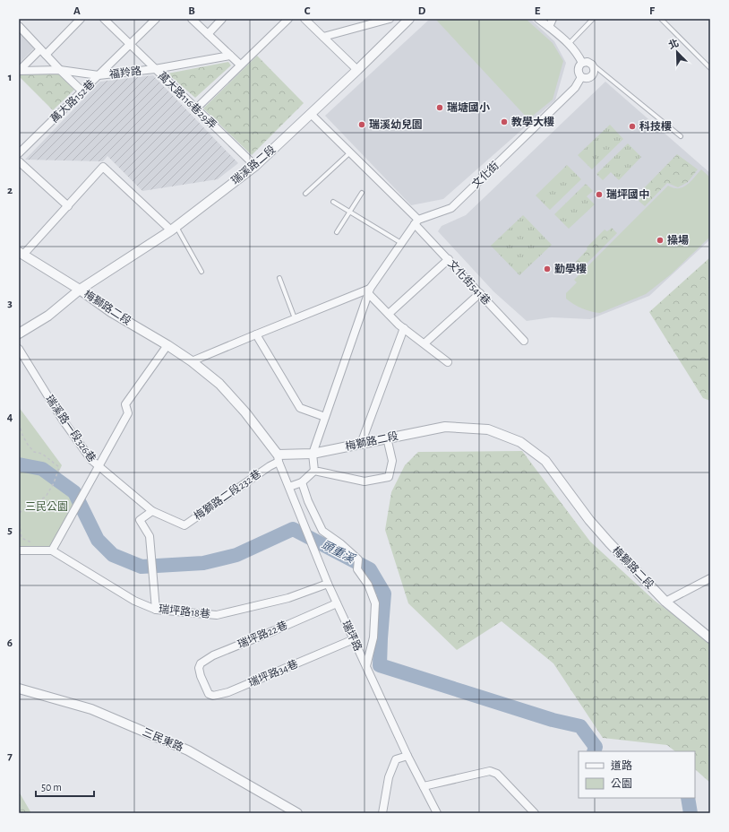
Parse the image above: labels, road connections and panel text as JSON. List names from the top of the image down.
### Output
{
  "streets": {
    "street": [
      "福羚路",
      "萬大路116巷29弄",
      "萬大路152巷",
      "瑞溪路二段",
      "文化街",
      "文化街541巷",
      "梅獅路二段",
      "瑞溪路一段326巷",
      "梅獅路二段232巷",
      "瑞坪路18巷",
      "瑞坪路22巷",
      "瑞坪路",
      "瑞坪路34巷",
      "三民東路"
    ]
  },
  "crossings": [
    ["福羚路", "萬大路116巷29弄"],
    ["福羚路", "萬大路152巷"],
    ["萬大路116巷29弄", "萬大路152巷"],
    ["萬大路116巷29弄", "瑞溪路二段"],
    ["瑞溪路二段", "文化街541巷"],
    ["瑞溪路二段", "梅獅路二段"],
    ["文化街", "文化街541巷"],
    ["梅獅路二段", "梅獅路二段232巷"],
    ["梅獅路二段", "瑞坪路"],
    ["瑞溪路一段326巷", "梅獅路二段232巷"],
    ["梅獅路二段232巷", "瑞坪路"],
    ["瑞坪路18巷", "瑞坪路"],
    ["瑞坪路22巷", "瑞坪路"],
    ["瑞坪路22巷", "瑞坪路34巷"],
    ["瑞坪路", "瑞坪路34巷"]
  ],
  "water": ["頭重溪"],
  "parks": ["三民公園"],
  "places": [
    "瑞塘國小",
    "教學大樓",
    "瑞溪幼兒園",
    "科技樓",
    "瑞坪國中",
    "操場",
    "勤學樓"
  ],
  "legend": ["道路", "公園"],
  "scale_bar": "50 m",
  "north": "top left",
  "grid": {
    "columns": [
      "A",
      "B",
      "C",
      "D",
      "E",
      "F"
    ],
    "rows": [
      "1",
      "2",
      "3",
      "4",
      "5",
      "6",
      "7"
    ]
  }
}
